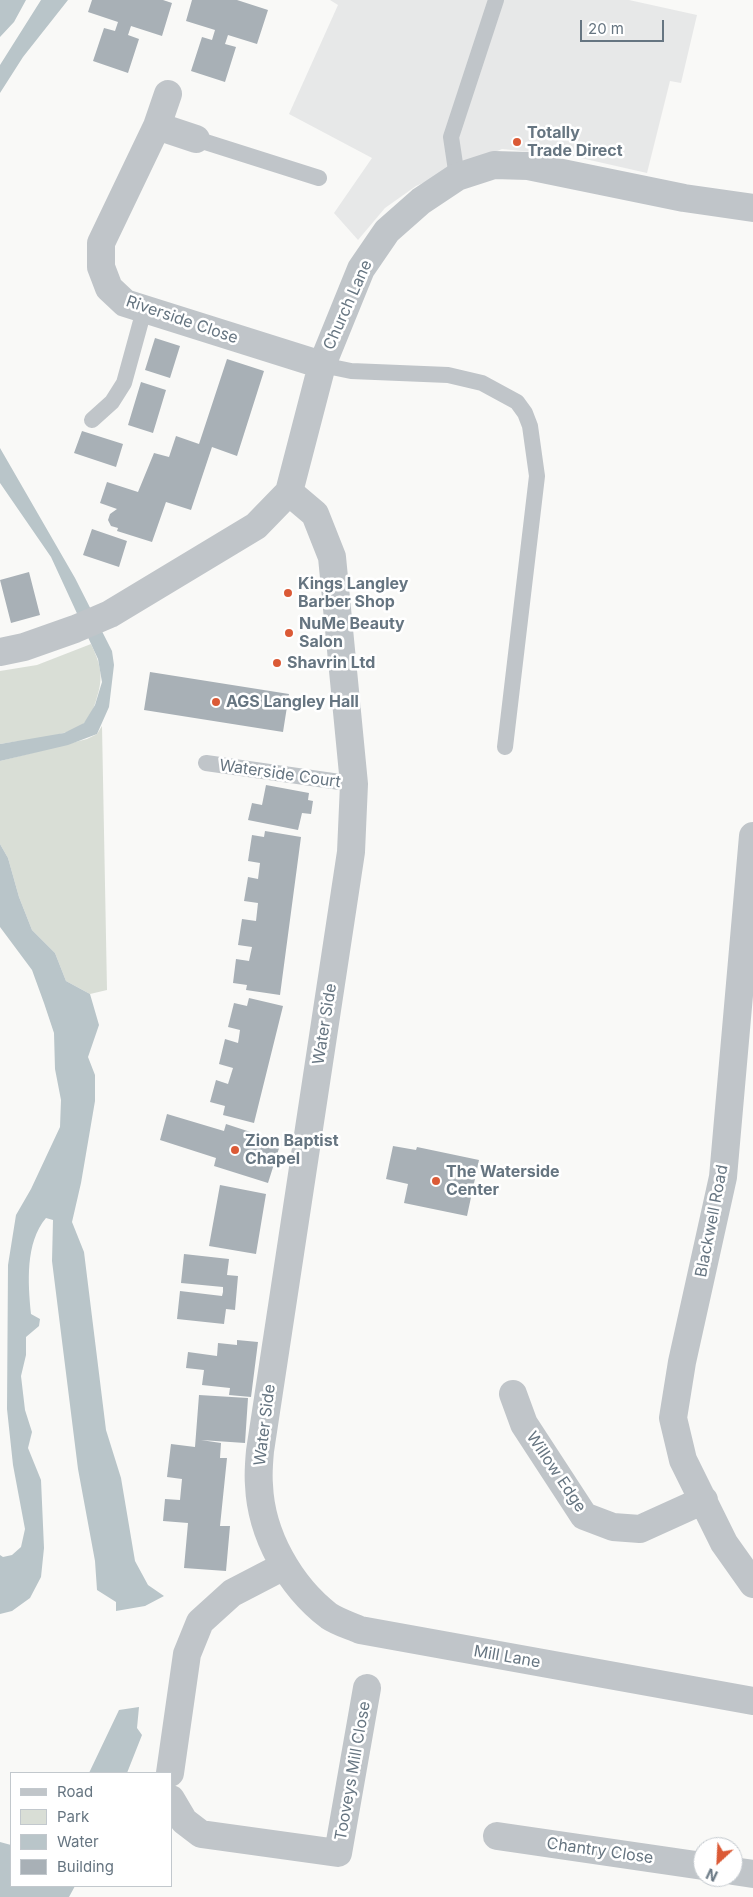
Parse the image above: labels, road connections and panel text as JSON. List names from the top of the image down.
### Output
{
  "streets": {
    "street": [
      "Church Lane",
      "Riverside Close",
      "Water Side",
      "Blackwell Road",
      "Willow Edge",
      "Mill Lane",
      "Tooveys Mill Close",
      "Chantry Close"
    ],
    "lane": ["Waterside Court"]
  },
  "crossings": [
    ["Church Lane", "Riverside Close"],
    ["Church Lane", "Water Side"],
    ["Waterside Court", "Water Side"],
    ["Water Side", "Mill Lane"],
    ["Blackwell Road", "Willow Edge"]
  ],
  "places": [
    "Totally Trade Direct",
    "Kings Langley Barber Shop",
    "NuMe Beauty Salon",
    "Shavrin Ltd",
    "AGS Langley Hall",
    "Zion Baptist Chapel",
    "The Waterside Center"
  ],
  "legend": [
    "Road",
    "Park",
    "Water",
    "Building"
  ],
  "scale_bar": "20 m",
  "north": "bottom left"
}
